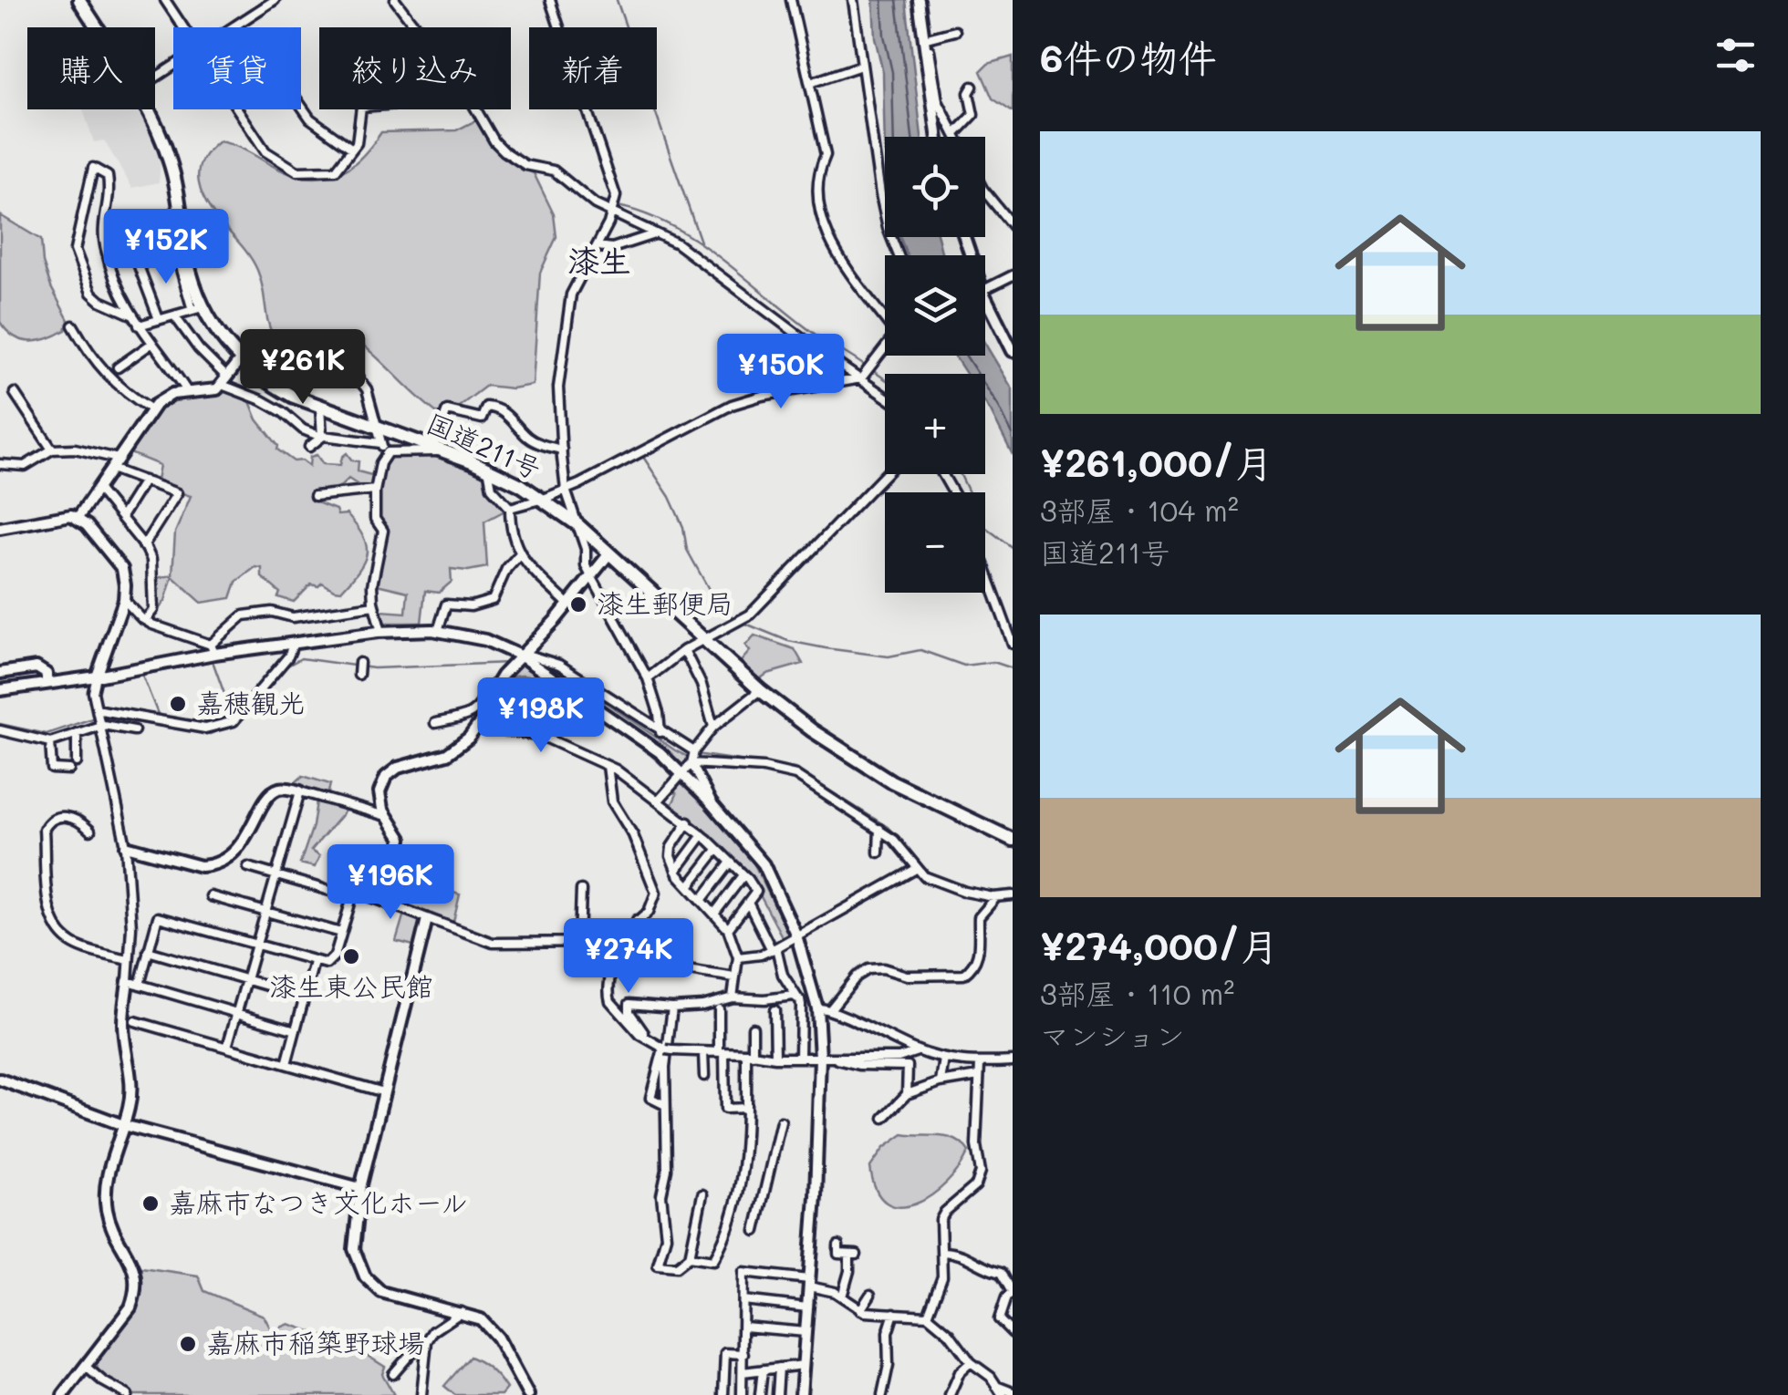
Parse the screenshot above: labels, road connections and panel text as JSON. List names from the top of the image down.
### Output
{
  "streets": {
    "highway": ["国道211号"]
  },
  "districts": ["漆生"],
  "places": [
    "漆生郵便局",
    "嘉穂観光",
    "漆生東公民館",
    "嘉麻市なつき文化ホール",
    "嘉麻市稲築野球場"
  ],
  "page": {
    "heading": "6件の物件",
    "chip": [
      "購入",
      "賃貸",
      "絞り込み",
      "新着"
    ],
    "list": [
      {
        "name": "¥261,000/月",
        "note": "3部屋 · 104 m² · 国道211号"
      },
      {
        "name": "¥274,000/月",
        "note": "3部屋 · 110 m² · マンション"
      }
    ],
    "map_buttons": ["+", "−"],
    "price": [
      "¥152K",
      "¥261K",
      "¥150K",
      "¥198K",
      "¥196K",
      "¥274K"
    ]
  }
}
